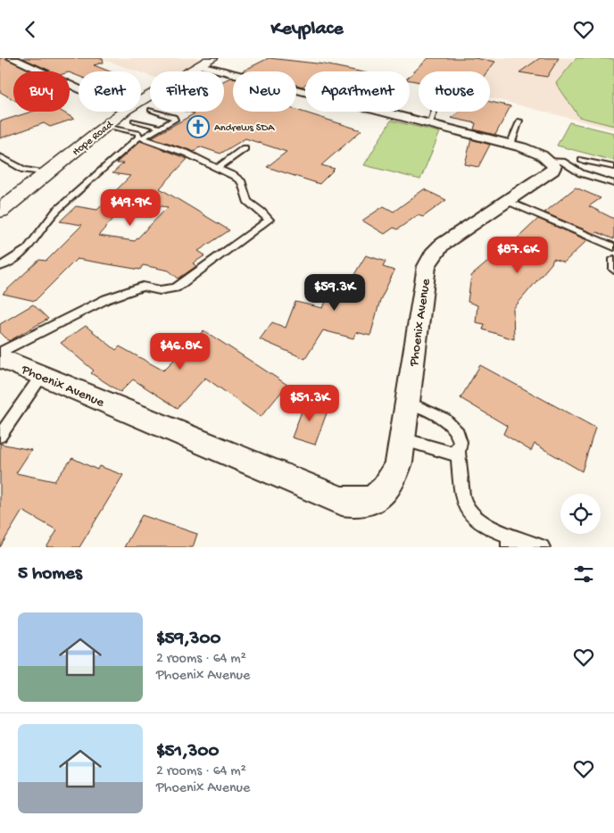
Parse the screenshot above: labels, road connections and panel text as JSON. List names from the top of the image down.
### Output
{
  "streets": {
    "main road": ["Hope Road"],
    "street": ["Phoenix Avenue"]
  },
  "places": {
    "church": ["Andrews SDA"]
  },
  "page": {
    "header": "Keyplace",
    "chip": [
      "Buy",
      "Rent",
      "Filters",
      "New",
      "Apartment",
      "House"
    ],
    "price": [
      "$49.9K",
      "$87.6K",
      "$59.3K",
      "$46.8K",
      "$51.3K"
    ],
    "heading": "5 homes",
    "list": [
      {
        "name": "$59,300",
        "note": "2 rooms · 64 m² · Phoenix Avenue"
      },
      {
        "name": "$51,300",
        "note": "2 rooms · 64 m² · Phoenix Avenue"
      }
    ]
  }
}
